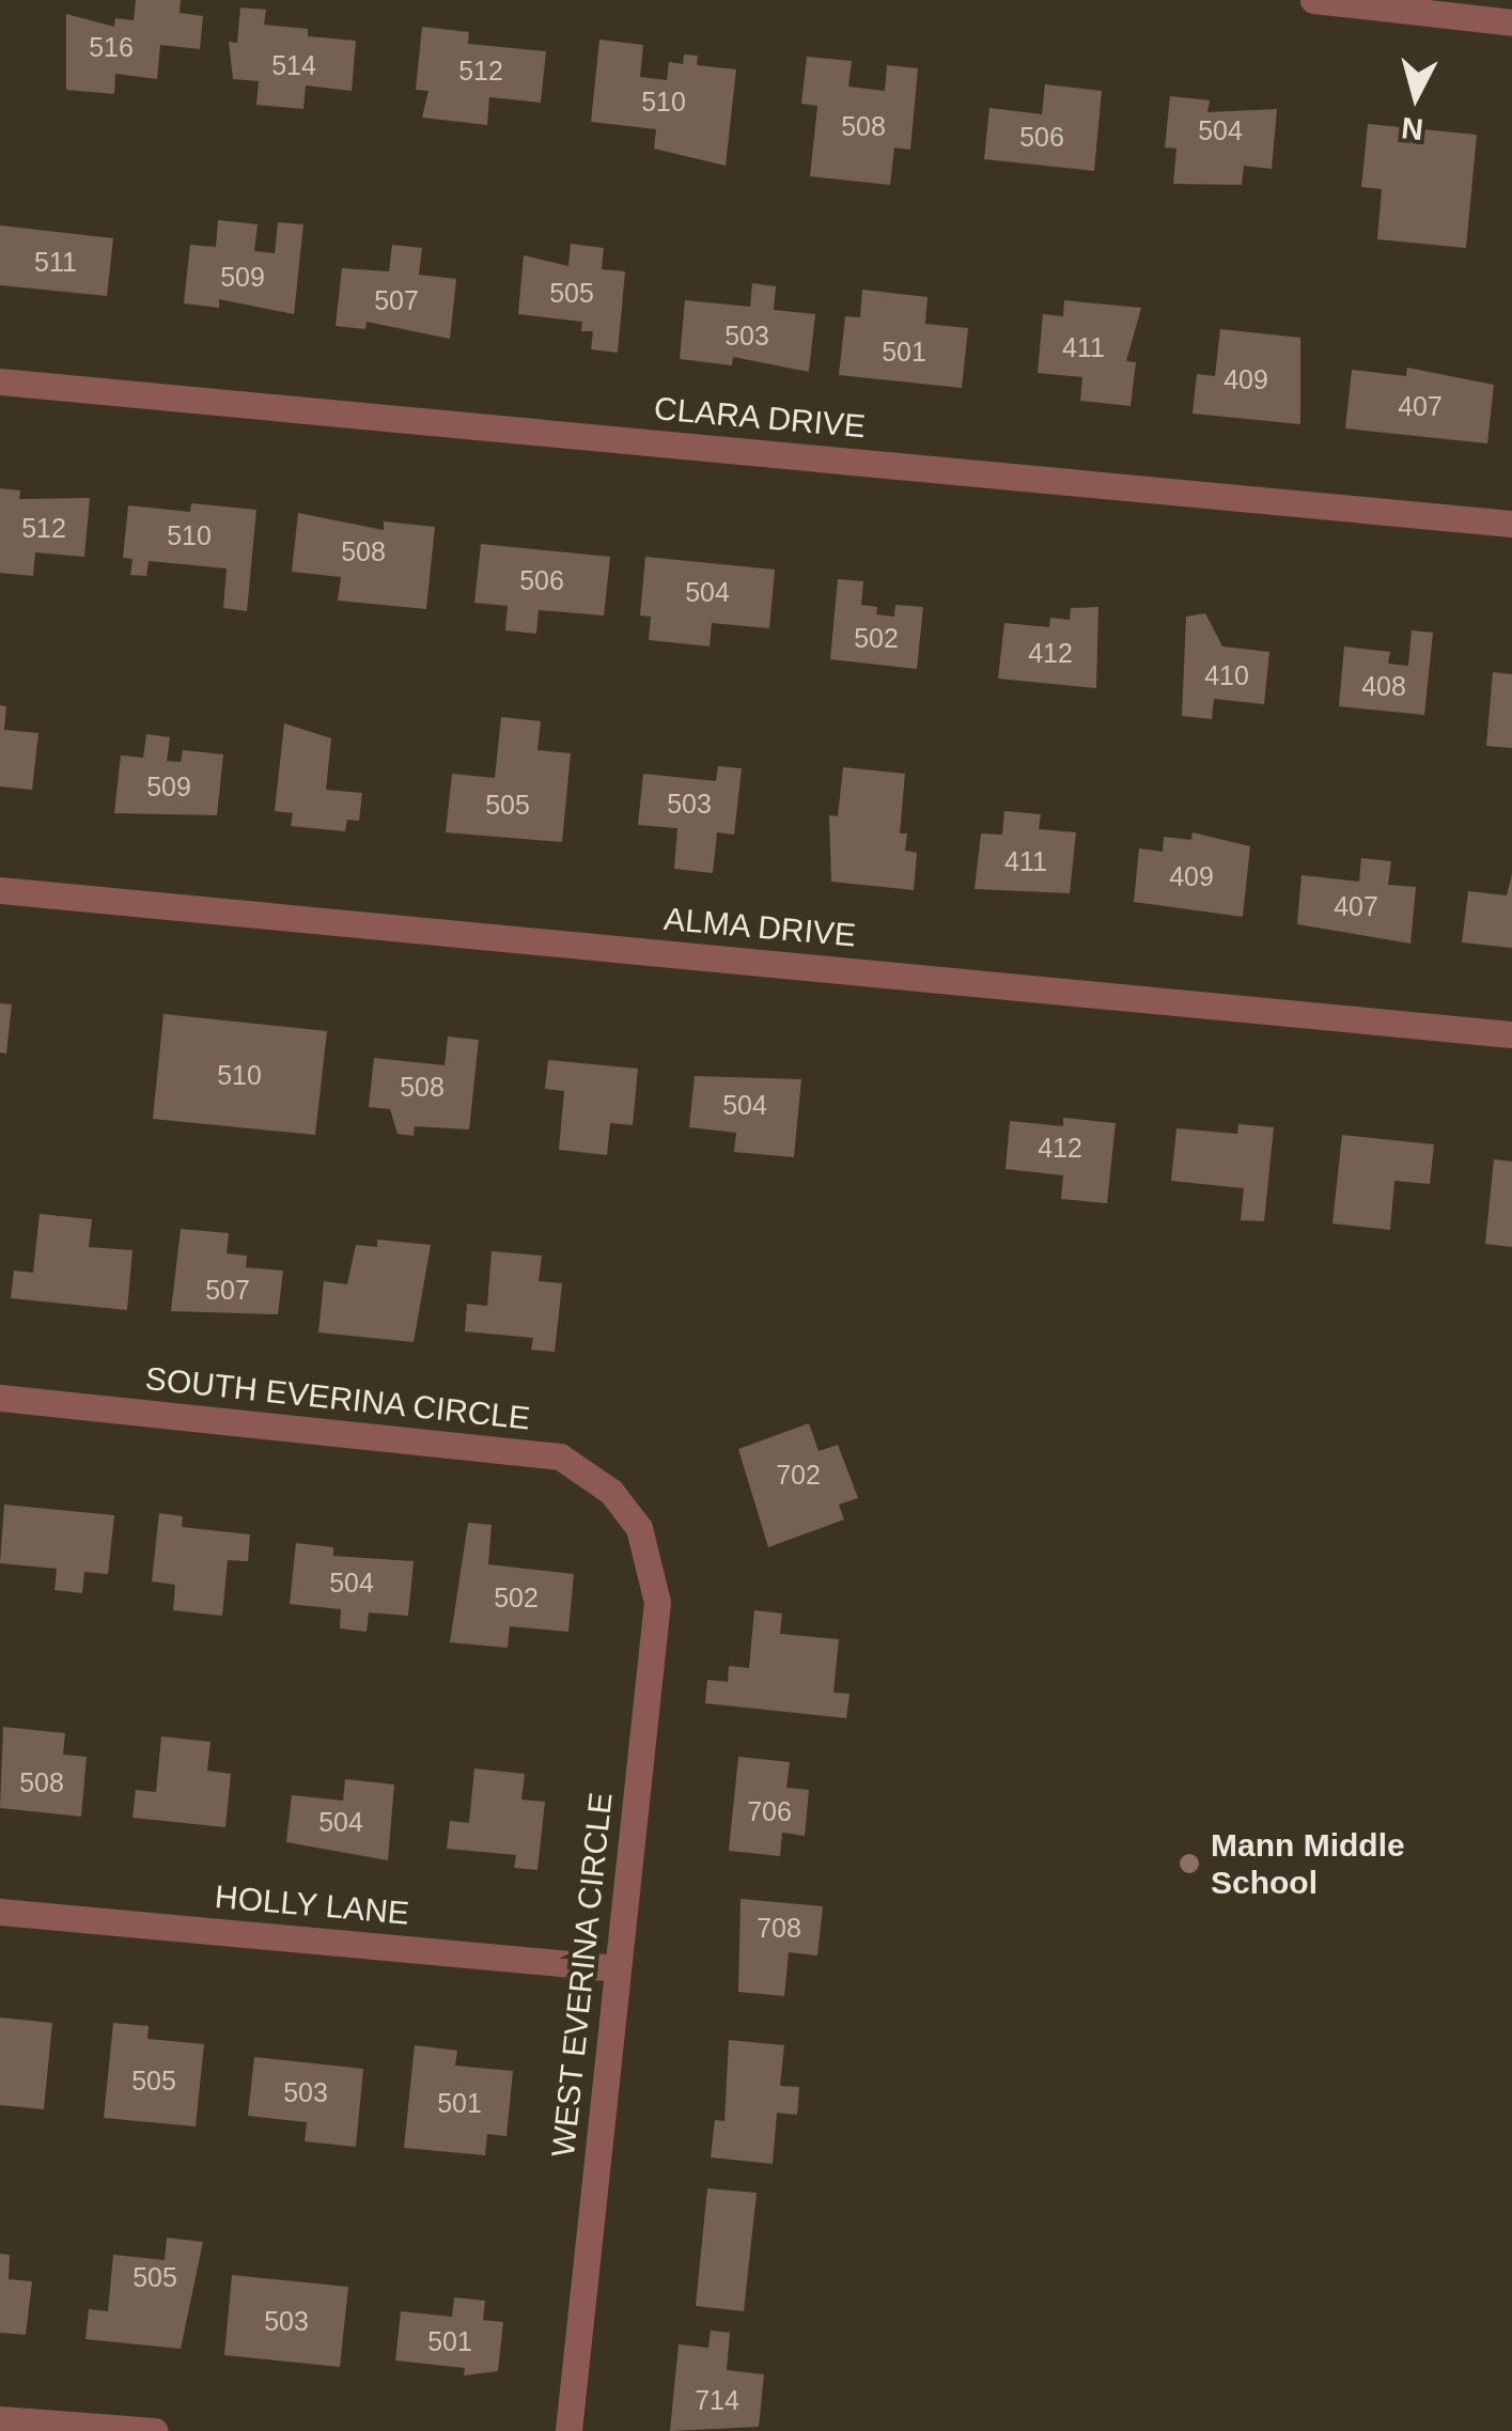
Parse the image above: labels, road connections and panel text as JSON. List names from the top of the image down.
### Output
{
  "streets": {
    "street": [
      "CLARA DRIVE",
      "ALMA DRIVE",
      "SOUTH EVERINA CIRCLE",
      "HOLLY LANE",
      "WEST EVERINA CIRCLE"
    ]
  },
  "crossings": [
    ["SOUTH EVERINA CIRCLE", "WEST EVERINA CIRCLE"],
    ["HOLLY LANE", "WEST EVERINA CIRCLE"]
  ],
  "places": ["Mann Middle School"],
  "house_numbers": [
    "516",
    "514",
    "512",
    "510",
    "508",
    "504",
    "506",
    "511",
    "509",
    "505",
    "507",
    "503",
    "411",
    "501",
    "409",
    "407",
    "512",
    "510",
    "508",
    "506",
    "504",
    "502",
    "412",
    "410",
    "408",
    "509",
    "503",
    "505",
    "411",
    "409",
    "407",
    "510",
    "508",
    "504",
    "412",
    "507",
    "702",
    "504",
    "502",
    "508",
    "706",
    "504",
    "708",
    "505",
    "503",
    "501",
    "505",
    "503",
    "501",
    "714"
  ],
  "north": "bottom"
}
